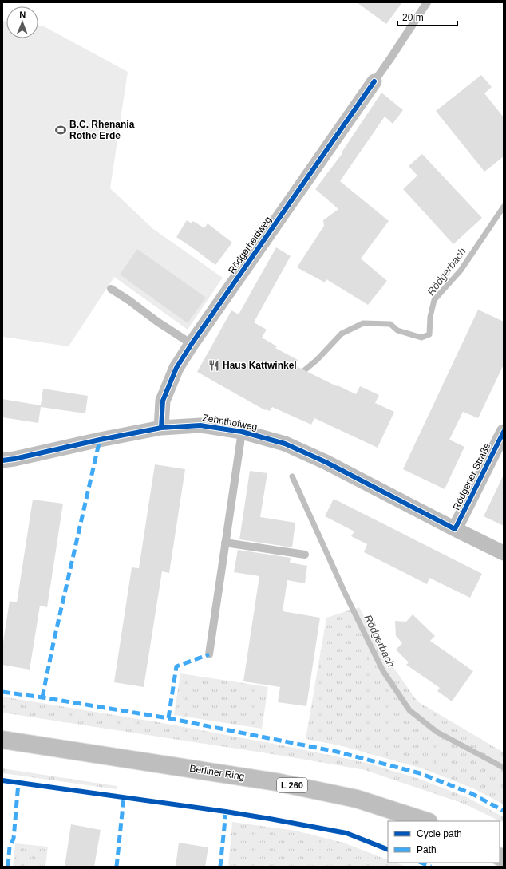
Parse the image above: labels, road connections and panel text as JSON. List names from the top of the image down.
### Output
{
  "streets": {
    "main road": ["Berliner Ring", "L 260"],
    "street": ["Rödgerheidweg", "Zehnthofweg", "Rödgener Straße"]
  },
  "crossings": [
    ["Rödgerheidweg", "Zehnthofweg"],
    ["Zehnthofweg", "Rödgener Straße"]
  ],
  "water": ["Rödgerbach"],
  "places": {
    "sports": ["B.C. Rhenania Rothe Erde"],
    "restaurant": ["Haus Kattwinkel"]
  },
  "legend": ["Cycle path", "Path"],
  "scale_bar": "20 m",
  "north": "top"
}
